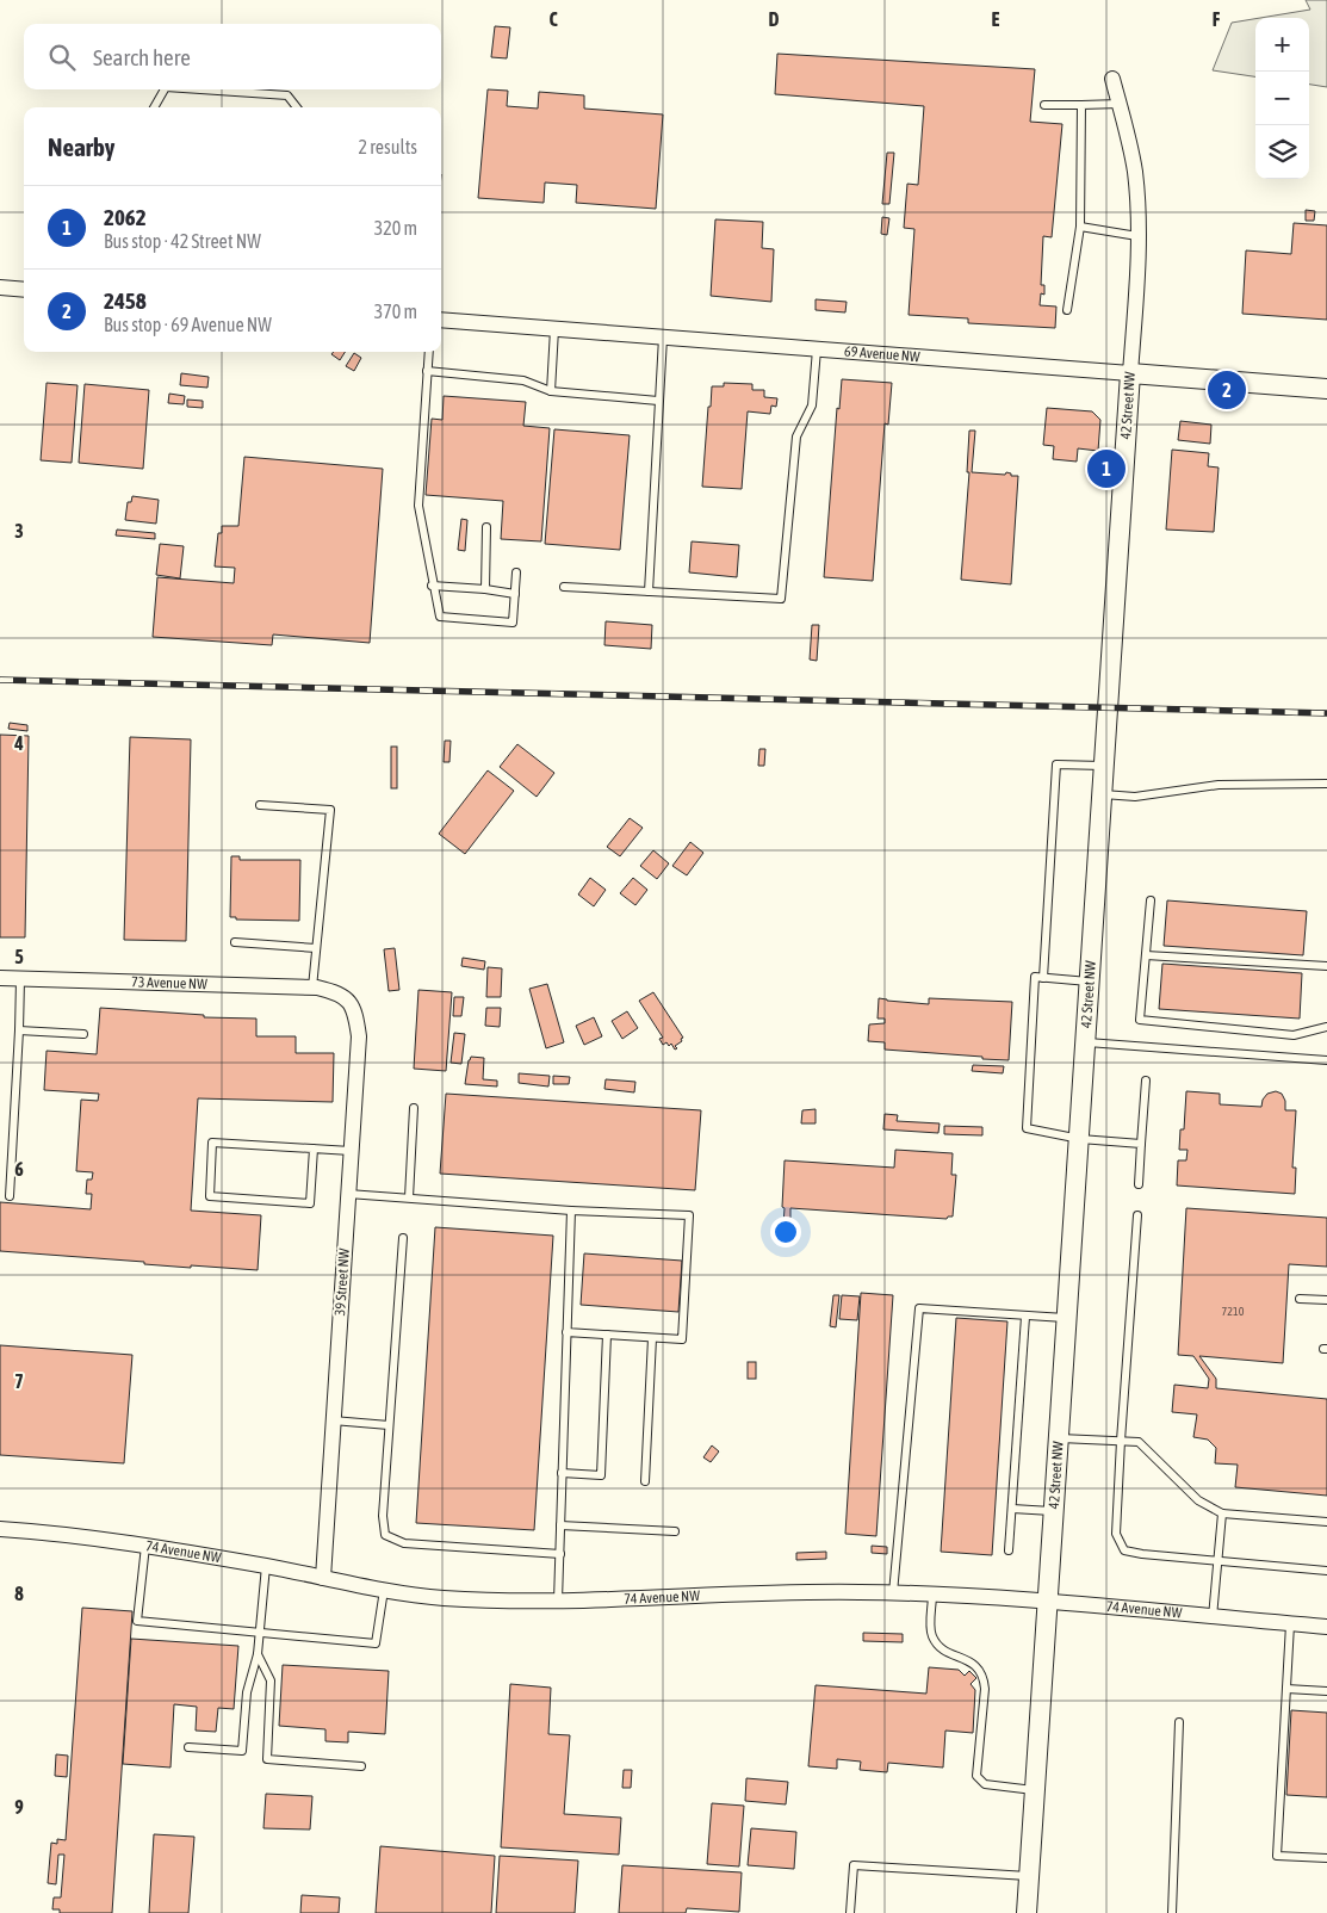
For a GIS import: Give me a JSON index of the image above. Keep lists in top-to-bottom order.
{
  "streets": {
    "street": [
      "69 Avenue NW",
      "42 Street NW",
      "73 Avenue NW",
      "39 Street NW",
      "74 Avenue NW"
    ]
  },
  "crossings": [
    ["69 Avenue NW", "42 Street NW"],
    ["42 Street NW", "74 Avenue NW"],
    ["73 Avenue NW", "39 Street NW"],
    ["39 Street NW", "74 Avenue NW"]
  ],
  "house_numbers": ["7210"],
  "page": {
    "map_buttons": ["+", "−"],
    "search": "Search here",
    "heading": ["Nearby", "2 results"],
    "list": [
      {
        "mark": "1",
        "name": "2062",
        "note": "Bus stop · 42 Street NW",
        "value": "320 m"
      },
      {
        "mark": "2",
        "name": "2458",
        "note": "Bus stop · 69 Avenue NW",
        "value": "370 m"
      }
    ],
    "pins": ["2", "1"]
  },
  "grid": {
    "columns": [
      "C",
      "D",
      "E",
      "F"
    ],
    "rows": [
      "3",
      "4",
      "5",
      "6",
      "7",
      "8",
      "9"
    ]
  }
}
